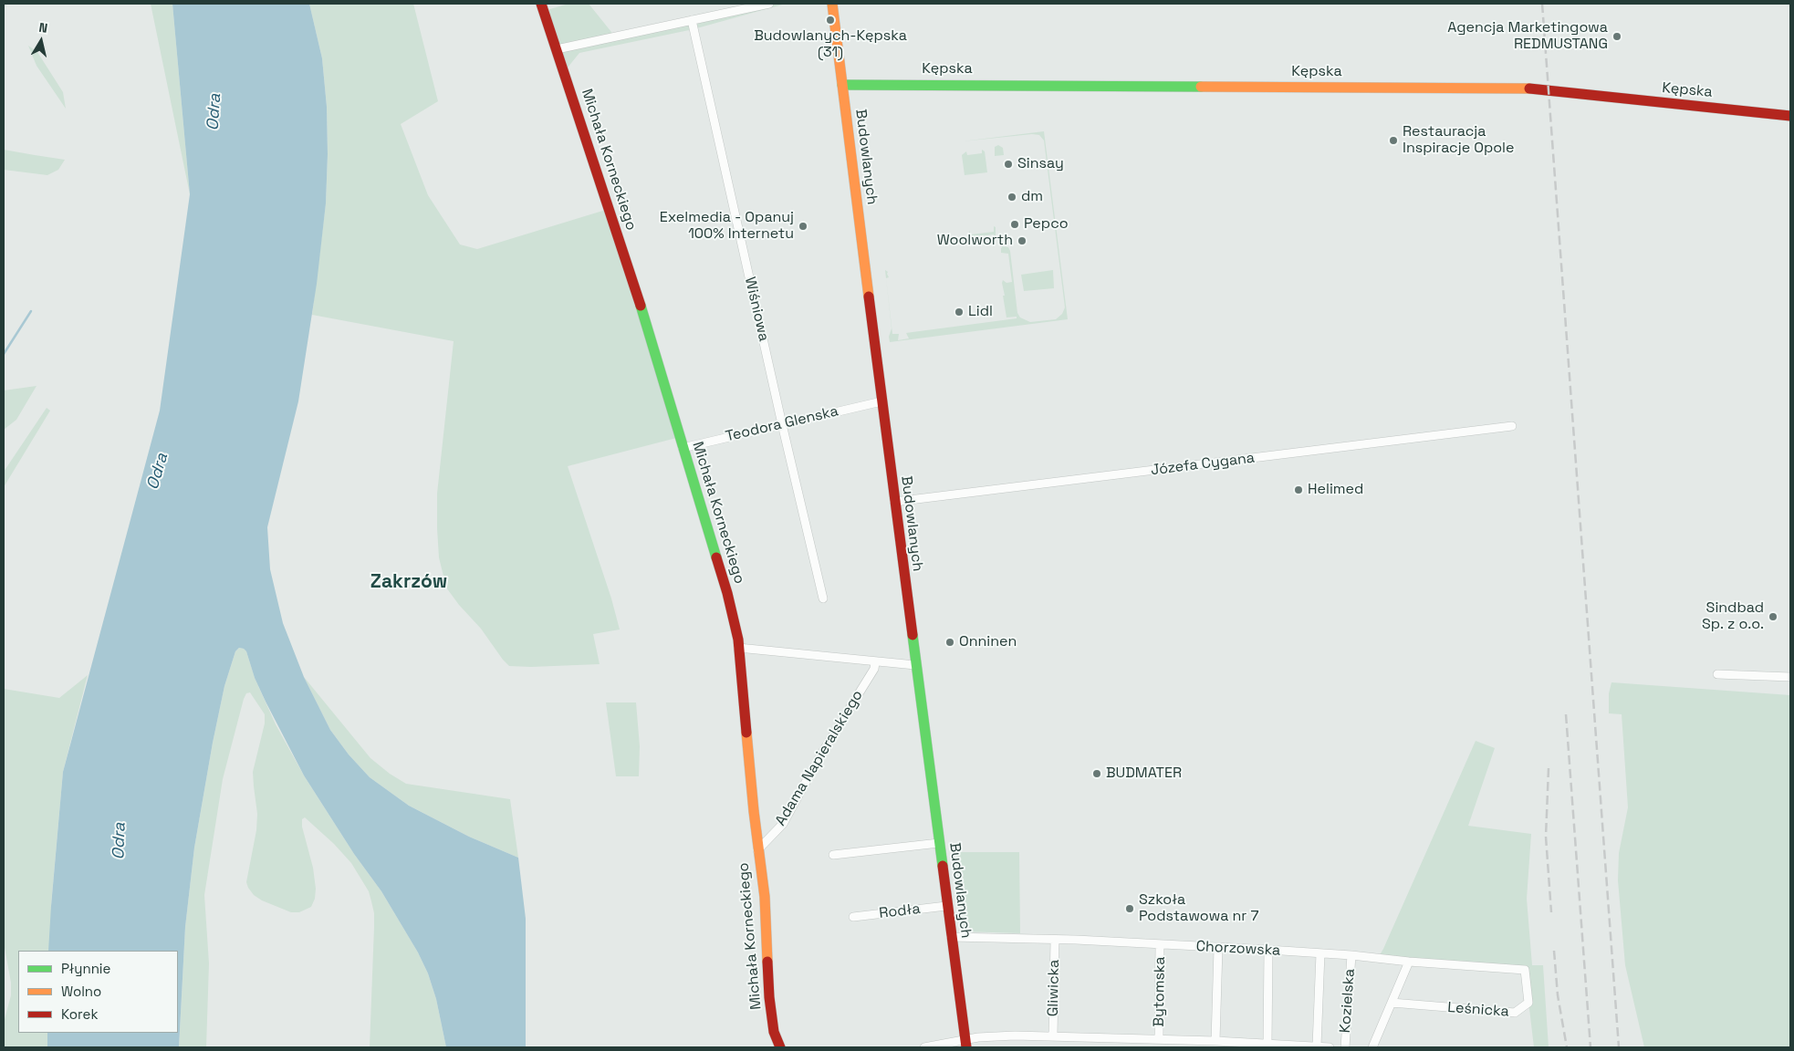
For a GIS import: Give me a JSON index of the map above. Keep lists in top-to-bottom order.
{
  "streets": {
    "street": [
      "Kępska",
      "Budowlanych",
      "Michała Korneckiego",
      "Wiśniowa",
      "Teodora Glenska",
      "Józefa Cygana",
      "Adama Napieralskiego",
      "Rodła",
      "Chorzowska",
      "Gliwicka",
      "Bytomska",
      "Kozielska",
      "Leśnicka"
    ]
  },
  "crossings": [
    ["Kępska", "Budowlanych"],
    ["Budowlanych", "Teodora Glenska"],
    ["Budowlanych", "Józefa Cygana"],
    ["Budowlanych", "Rodła"],
    ["Budowlanych", "Chorzowska"],
    ["Michała Korneckiego", "Teodora Glenska"],
    ["Michała Korneckiego", "Adama Napieralskiego"],
    ["Wiśniowa", "Teodora Glenska"],
    ["Chorzowska", "Gliwicka"],
    ["Chorzowska", "Bytomska"],
    ["Chorzowska", "Kozielska"],
    ["Chorzowska", "Leśnicka"]
  ],
  "districts": ["Zakrzów"],
  "water": ["Odra"],
  "places": [
    "Budowlanych-Kępska (31)",
    "Agencja Marketingowa REDMUSTANG",
    "Restauracja Inspiracje Opole",
    "Sinsay",
    "dm",
    "Pepco",
    "Exelmedia - Opanuj 100% Internetu",
    "Woolworth",
    "Lidl",
    "Helimed",
    "Sindbad Sp. z o.o.",
    "Onninen",
    "BUDMATER",
    "Szkoła Podstawowa nr 7"
  ],
  "legend": ["Płynnie", "Wolno", "Korek"],
  "north": "top"
}
